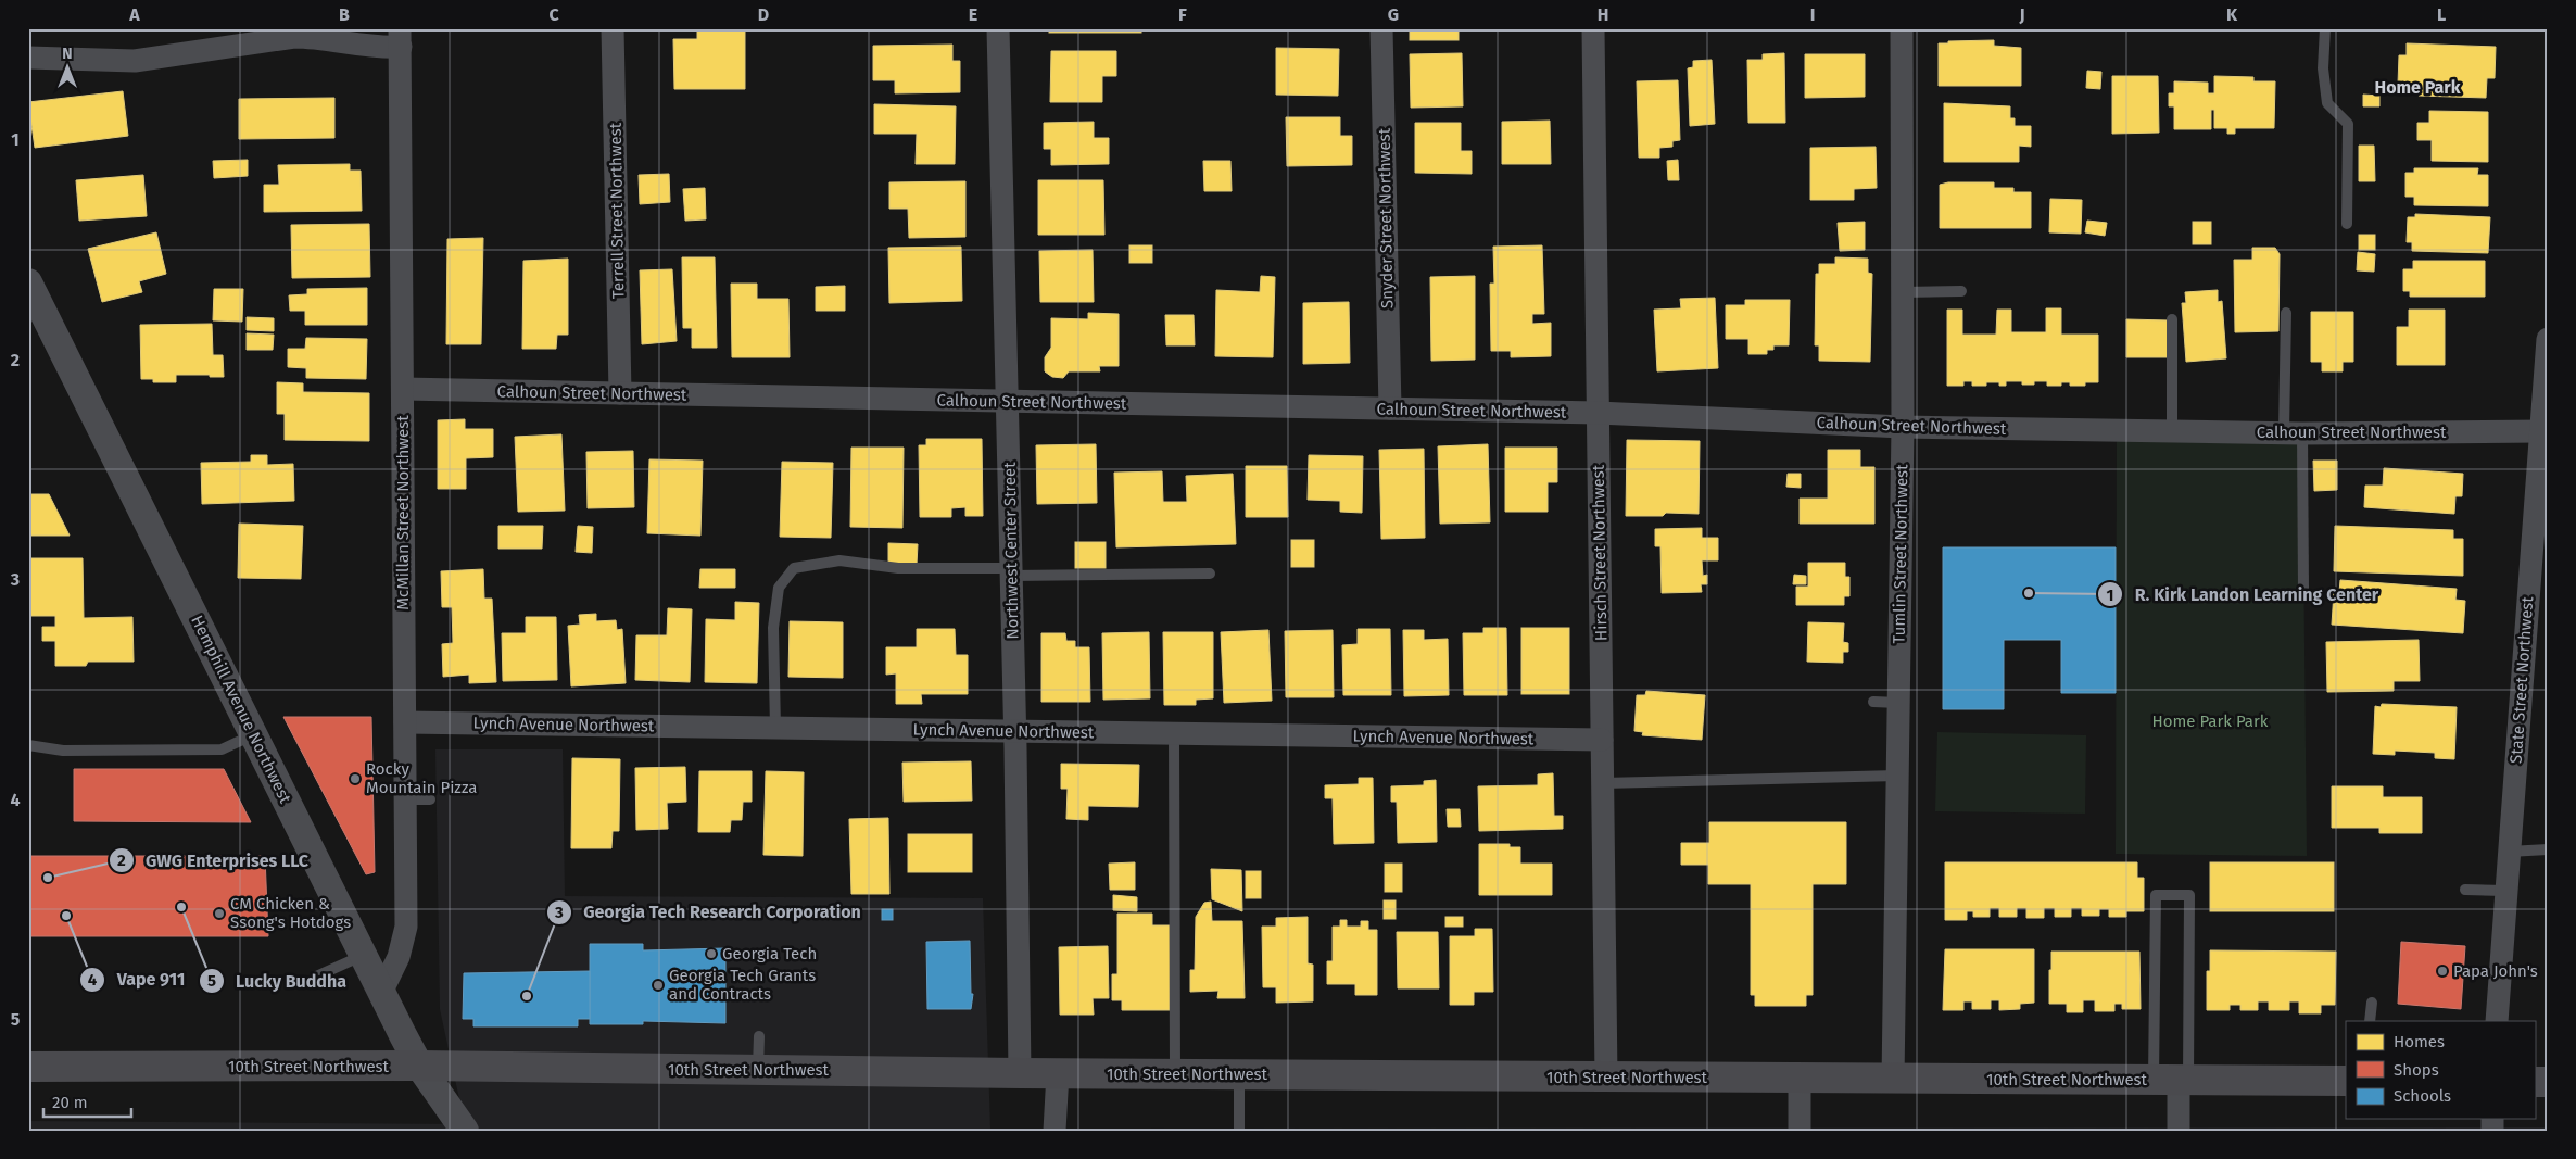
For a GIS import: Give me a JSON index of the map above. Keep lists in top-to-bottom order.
{
  "streets": {
    "main road": ["10th Street Northwest"],
    "street": [
      "Terrell Street Northwest",
      "Snyder Street Northwest",
      "Calhoun Street Northwest",
      "McMillan Street Northwest",
      "Northwest Center Street",
      "Hirsch Street Northwest",
      "Tumlin Street Northwest",
      "State Street Northwest",
      "Hemphill Avenue Northwest",
      "Lynch Avenue Northwest"
    ]
  },
  "crossings": [
    ["Terrell Street Northwest", "Calhoun Street Northwest"],
    ["Snyder Street Northwest", "Calhoun Street Northwest"],
    ["Calhoun Street Northwest", "McMillan Street Northwest"],
    ["Calhoun Street Northwest", "Northwest Center Street"],
    ["Calhoun Street Northwest", "Hirsch Street Northwest"],
    ["Calhoun Street Northwest", "Tumlin Street Northwest"],
    ["Calhoun Street Northwest", "State Street Northwest"],
    ["McMillan Street Northwest", "Hemphill Avenue Northwest"],
    ["McMillan Street Northwest", "Lynch Avenue Northwest"],
    ["Northwest Center Street", "Lynch Avenue Northwest"],
    ["Northwest Center Street", "10th Street Northwest"],
    ["Hirsch Street Northwest", "Lynch Avenue Northwest"],
    ["Hirsch Street Northwest", "10th Street Northwest"],
    ["Tumlin Street Northwest", "10th Street Northwest"],
    ["Hemphill Avenue Northwest", "10th Street Northwest"]
  ],
  "districts": ["Home Park"],
  "parks": ["Home Park Park"],
  "places": [
    "R. Kirk Landon Learning Center",
    "Rocky Mountain Pizza",
    "GWG Enterprises LLC",
    "Lucky Buddha",
    "CM Chicken & Ssong's Hotdogs",
    "Vape 911",
    "Georgia Tech",
    "Papa John's",
    "Georgia Tech Grants and Contracts",
    "Georgia Tech Research Corporation"
  ],
  "legend": ["Homes", "Shops", "Schools"],
  "scale_bar": "20 m",
  "north": "top",
  "grid": {
    "columns": [
      "A",
      "B",
      "C",
      "D",
      "E",
      "F",
      "G",
      "H",
      "I",
      "J",
      "K",
      "L"
    ],
    "rows": [
      "1",
      "2",
      "3",
      "4",
      "5"
    ]
  }
}
